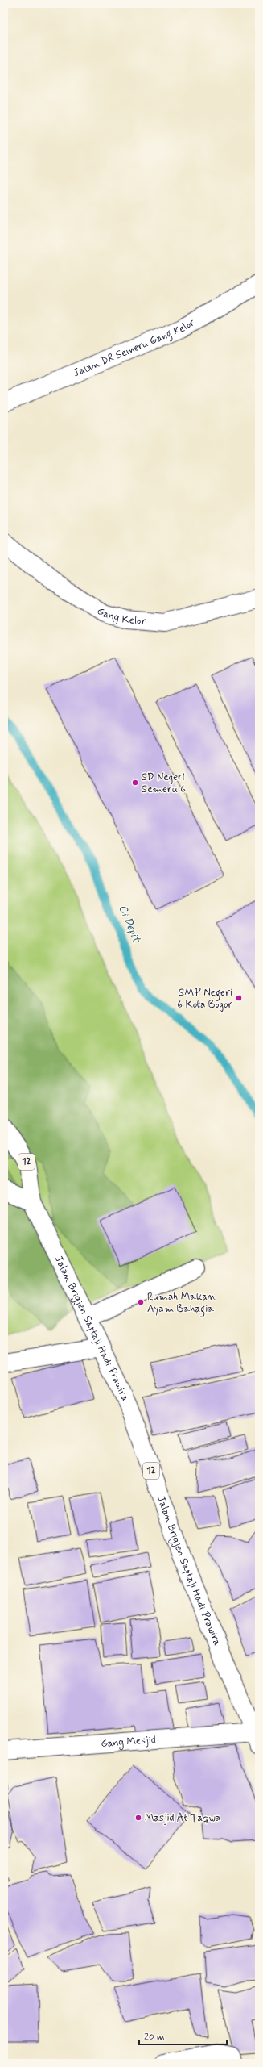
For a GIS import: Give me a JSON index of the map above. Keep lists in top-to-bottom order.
{
  "streets": {
    "street": [
      "Jalan DR Semeru Gang Kelor",
      "Gang Kelor",
      "12",
      "Jalan Brigjen Saptaji Hadi Prawira",
      "Gang Mesjid"
    ]
  },
  "crossings": [
    ["12", "Jalan Brigjen Saptaji Hadi Prawira"],
    ["Jalan Brigjen Saptaji Hadi Prawira", "Gang Mesjid"]
  ],
  "water": ["Ci Depit"],
  "places": [
    "SD Negeri Semeru 6",
    "SMP Negeri 6 Kota Bogor",
    "Rumah Makan Ayam Bahagia",
    "Masjid At Taqwa"
  ],
  "scale_bar": "20 m"
}
